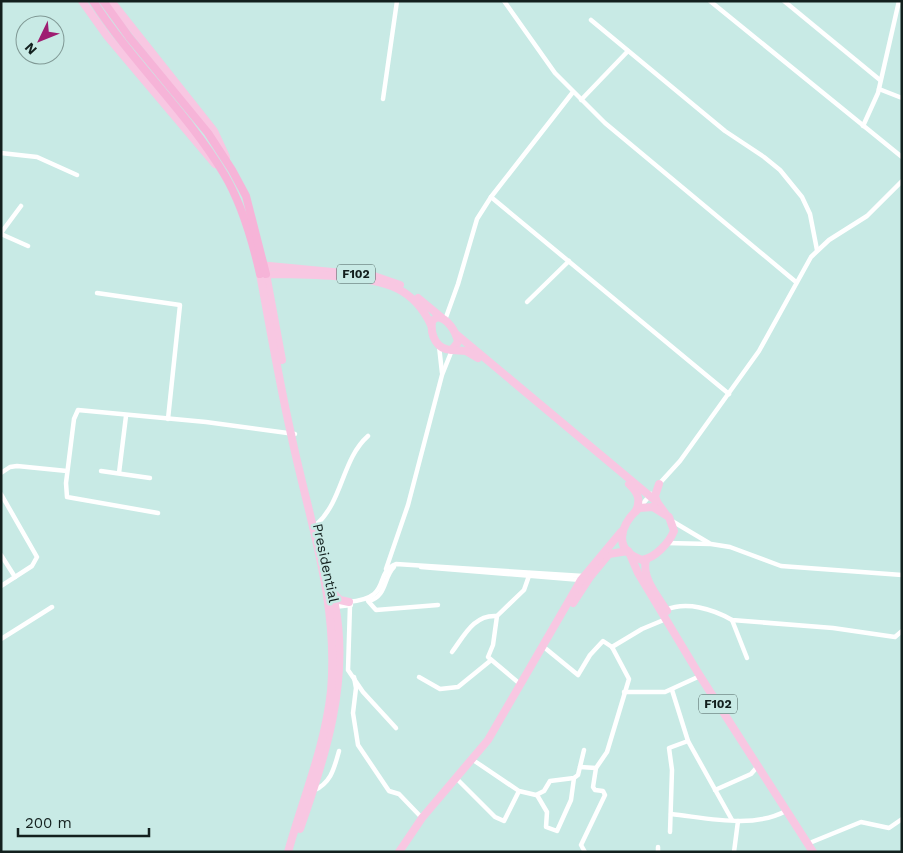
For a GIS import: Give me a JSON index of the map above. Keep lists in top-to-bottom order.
{
  "streets": {
    "main road": ["F102", "Presidential"]
  },
  "scale_bar": "200 m",
  "north": "bottom left"
}
